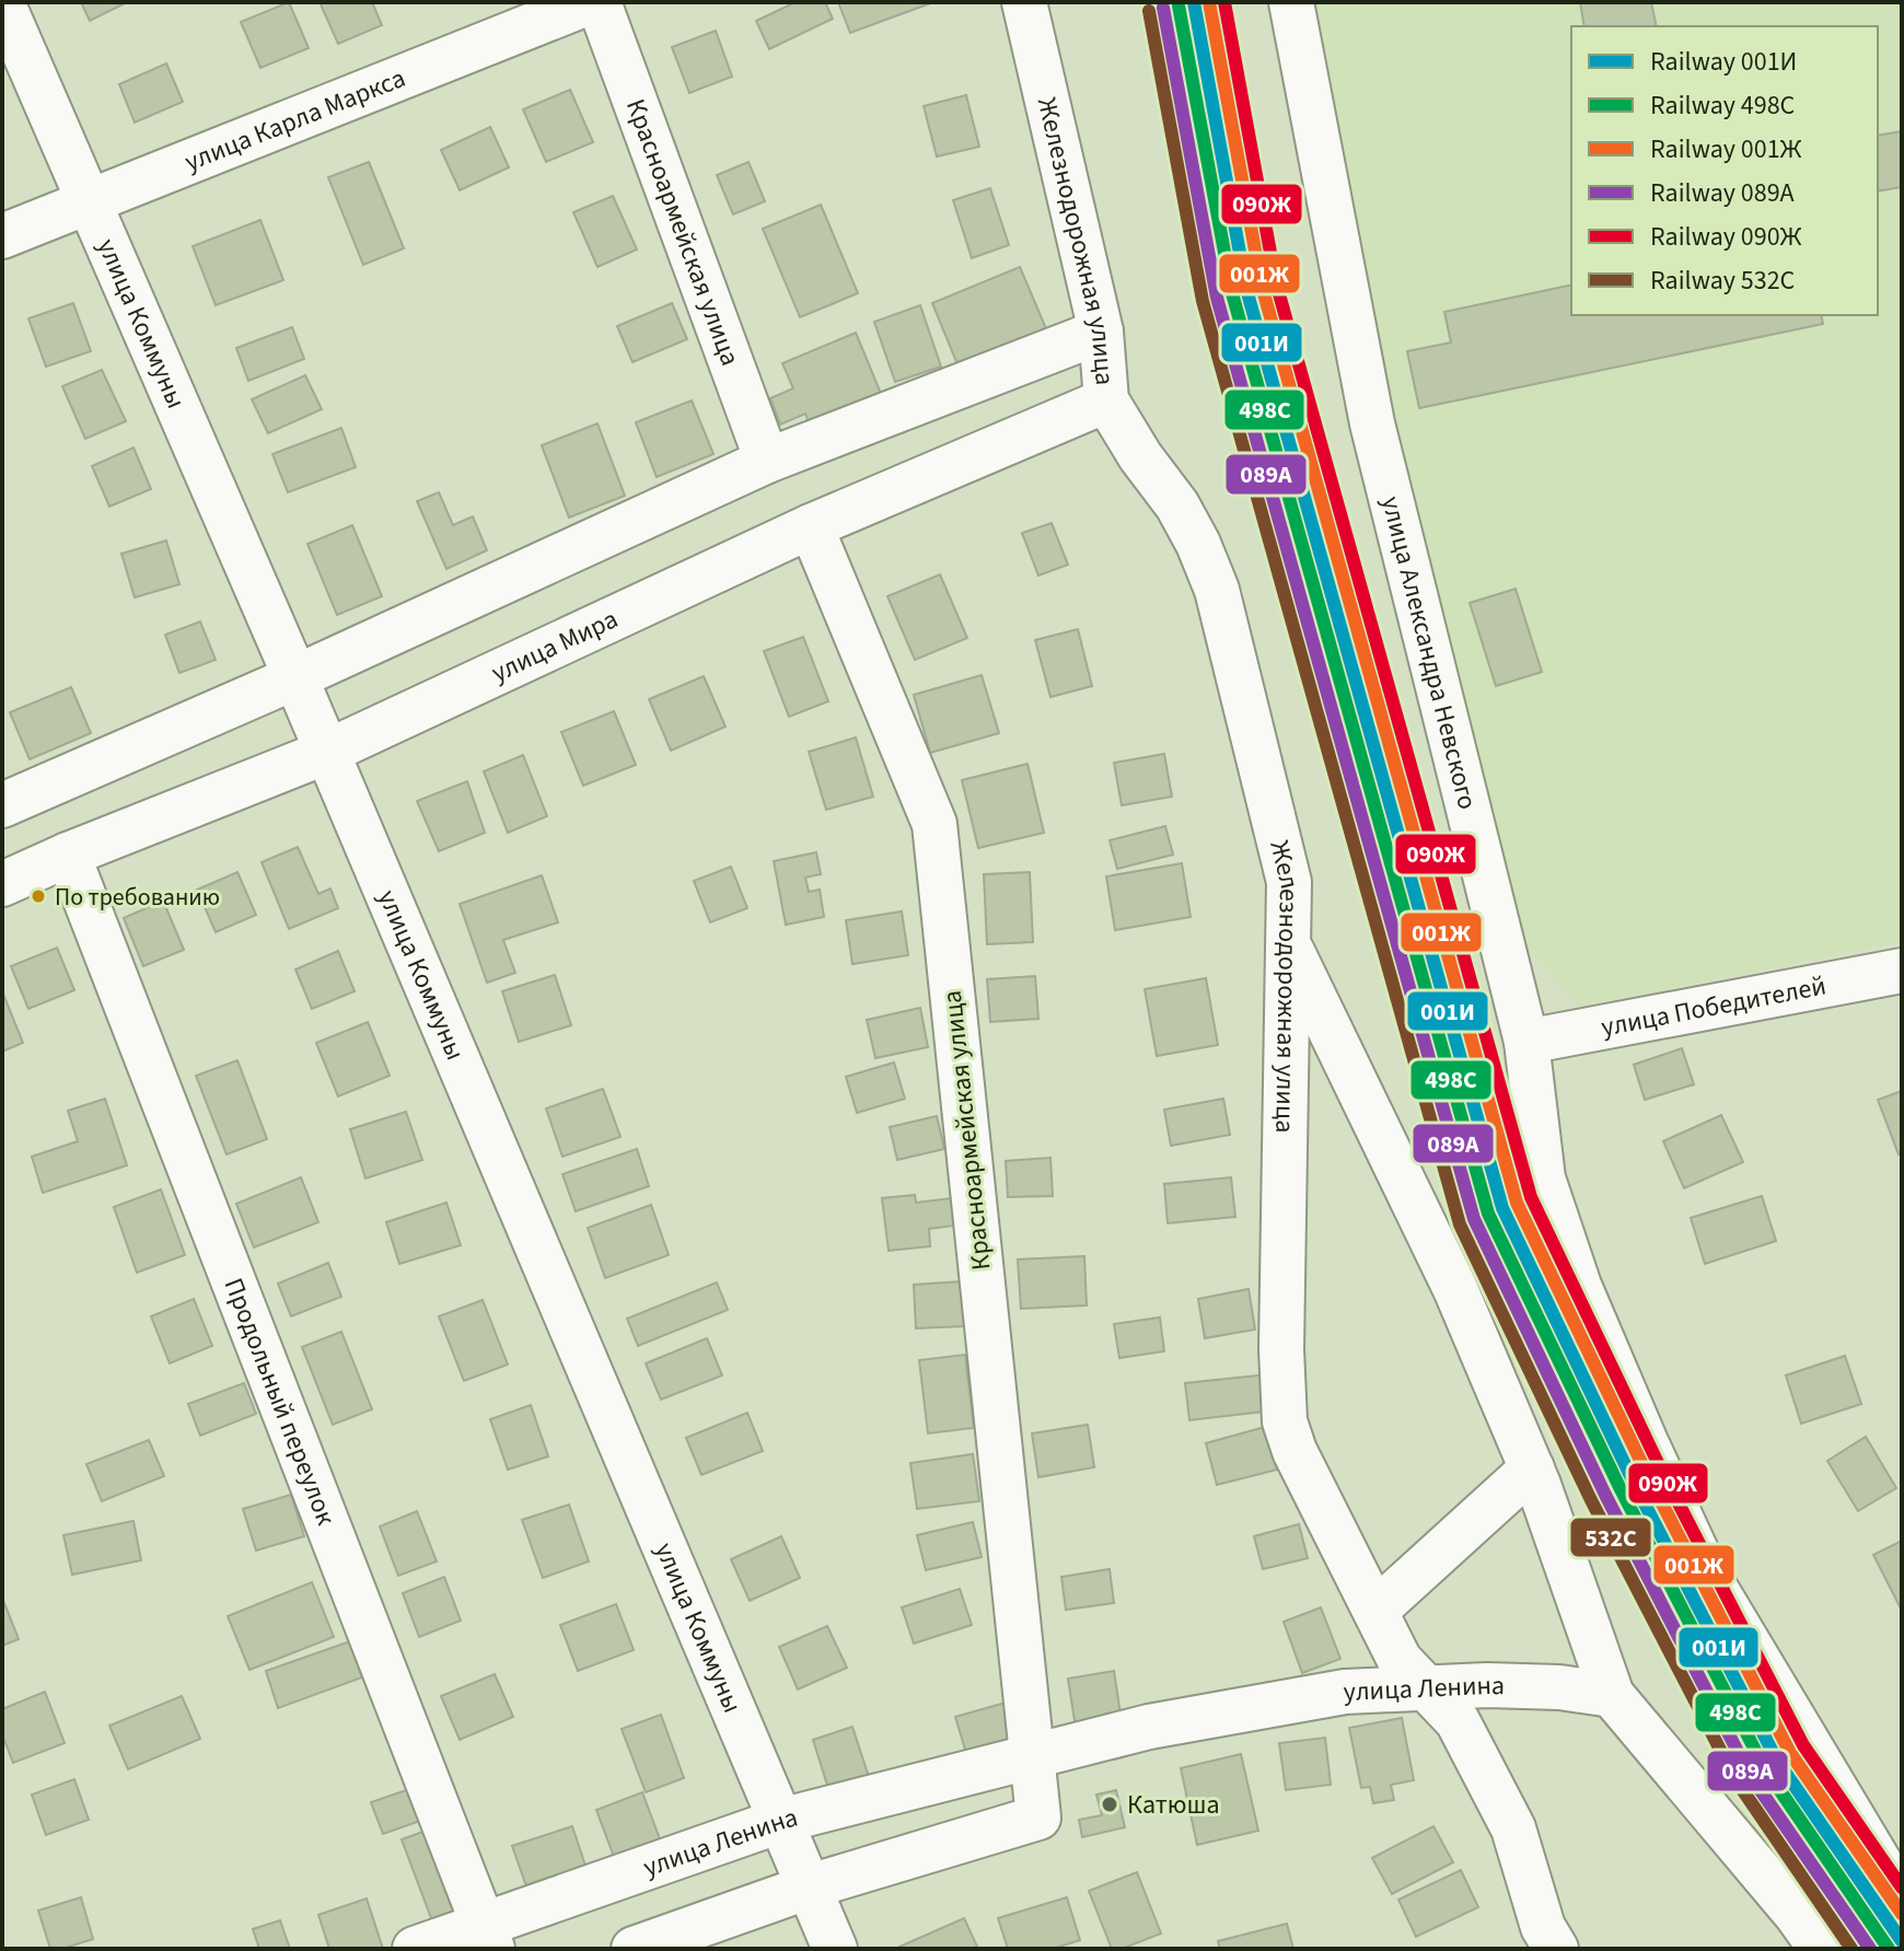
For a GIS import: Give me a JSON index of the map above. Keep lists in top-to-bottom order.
{
  "streets": {
    "street": [
      "улица Карла Маркса",
      "Красноармейская улица",
      "Железнодорожная улица",
      "улица Коммуны",
      "улица Мира",
      "улица Александра Невского",
      "улица Победителей",
      "Продольный переулок",
      "улица Ленина"
    ]
  },
  "crossings": [
    ["улица Карла Маркса", "улица Коммуны"],
    ["Красноармейская улица", "улица Мира"],
    ["Красноармейская улица", "улица Ленина"],
    ["Железнодорожная улица", "улица Мира"],
    ["Железнодорожная улица", "улица Ленина"],
    ["улица Коммуны", "улица Мира"],
    ["улица Коммуны", "улица Ленина"],
    ["улица Мира", "Продольный переулок"],
    ["улица Александра Невского", "улица Победителей"],
    ["Продольный переулок", "улица Ленина"]
  ],
  "places": ["По требованию", "Катюша"],
  "lines": [
    "rail line 001И",
    "rail line 001Ж",
    "rail line 090Ж",
    "rail line 498С",
    "rail line 089А",
    "rail line 532С"
  ],
  "legend": [
    "Railway 001И",
    "Railway 498С",
    "Railway 001Ж",
    "Railway 089А",
    "Railway 090Ж",
    "Railway 532С"
  ]
}
